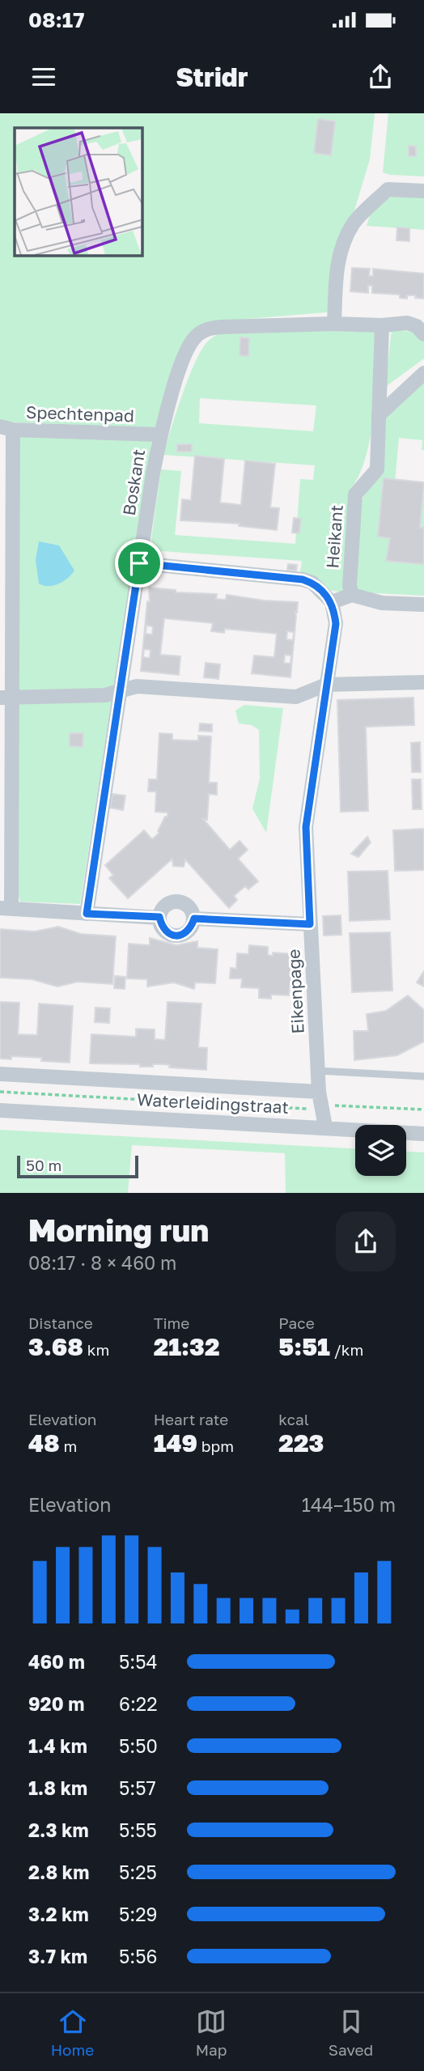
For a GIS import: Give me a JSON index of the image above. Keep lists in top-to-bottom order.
{
  "streets": {
    "street": [
      "Spechtenpad",
      "Boskant",
      "Heikant",
      "Eikenpage",
      "Waterleidingstraat"
    ]
  },
  "crossings": [
    ["Spechtenpad", "Boskant"],
    ["Eikenpage", "Waterleidingstraat"]
  ],
  "scale_bar": "50 m",
  "page": {
    "status": "08:17",
    "header": "Stridr",
    "scale": "50 m",
    "heading": ["Morning run", "08:17 · 8 × 460 m"],
    "stats": [
      ["Distance", "3.68 km"],
      ["Time", "21:32"],
      ["Pace", "5:51 /km"],
      ["Elevation", "48 m"],
      ["Heart rate", "149 bpm"],
      ["kcal", "223"]
    ],
    "chart": ["Elevation", "144–150 m"],
    "list": [
      {
        "name": "460 m",
        "note": "5:54"
      },
      {
        "name": "920 m",
        "note": "6:22"
      },
      {
        "name": "1.4 km",
        "note": "5:50"
      },
      {
        "name": "1.8 km",
        "note": "5:57"
      },
      {
        "name": "2.3 km",
        "note": "5:55"
      },
      {
        "name": "2.8 km",
        "note": "5:25"
      },
      {
        "name": "3.2 km",
        "note": "5:29"
      },
      {
        "name": "3.7 km",
        "note": "5:56"
      }
    ],
    "tabs": ["Home", "Map", "Saved"]
  }
}
